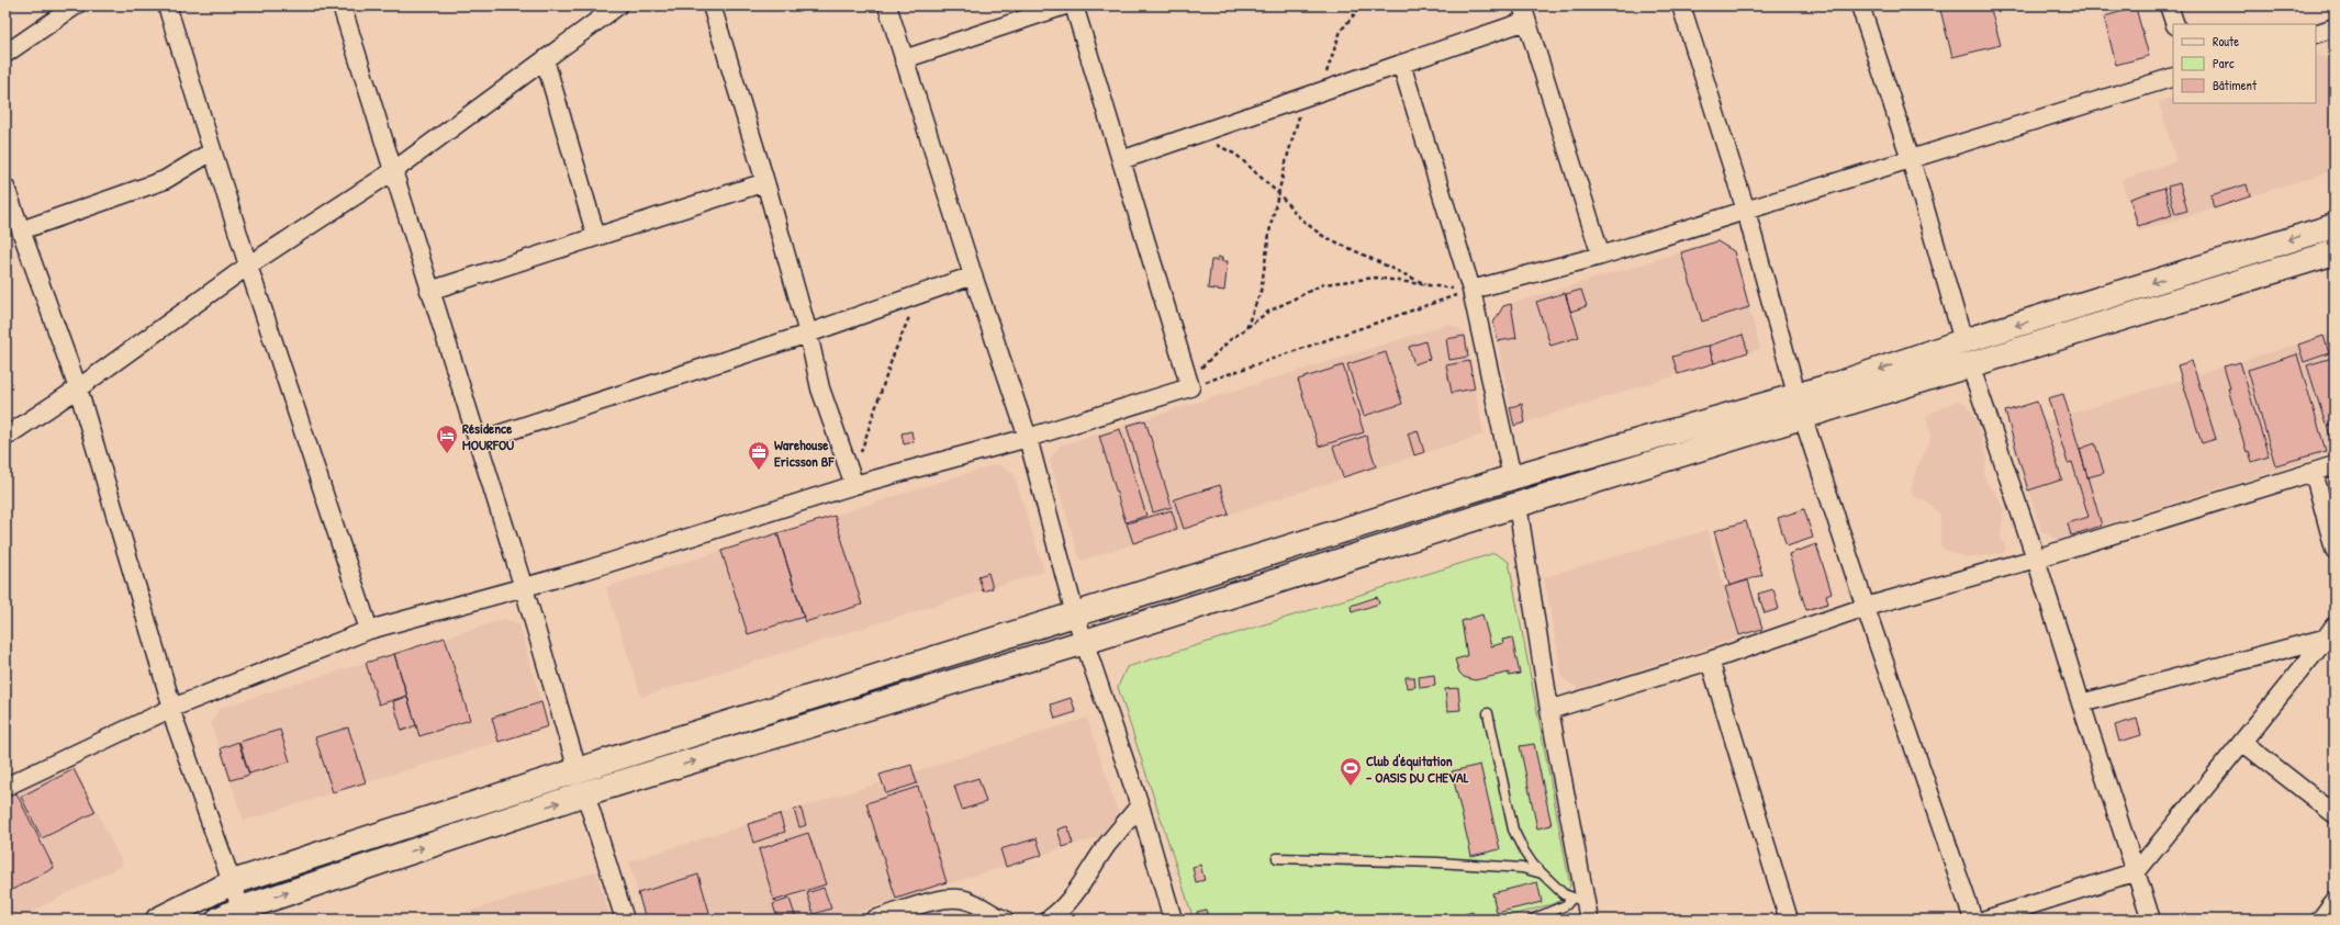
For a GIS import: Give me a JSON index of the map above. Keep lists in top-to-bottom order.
{
  "places": {
    "hotel": ["Résidence MOURFOU"],
    "office": ["Warehouse Ericsson BF"],
    "sports": ["Club d'équitation - OASIS DU CHEVAL"]
  },
  "legend": ["Route", "Parc", "Bâtiment"]
}
